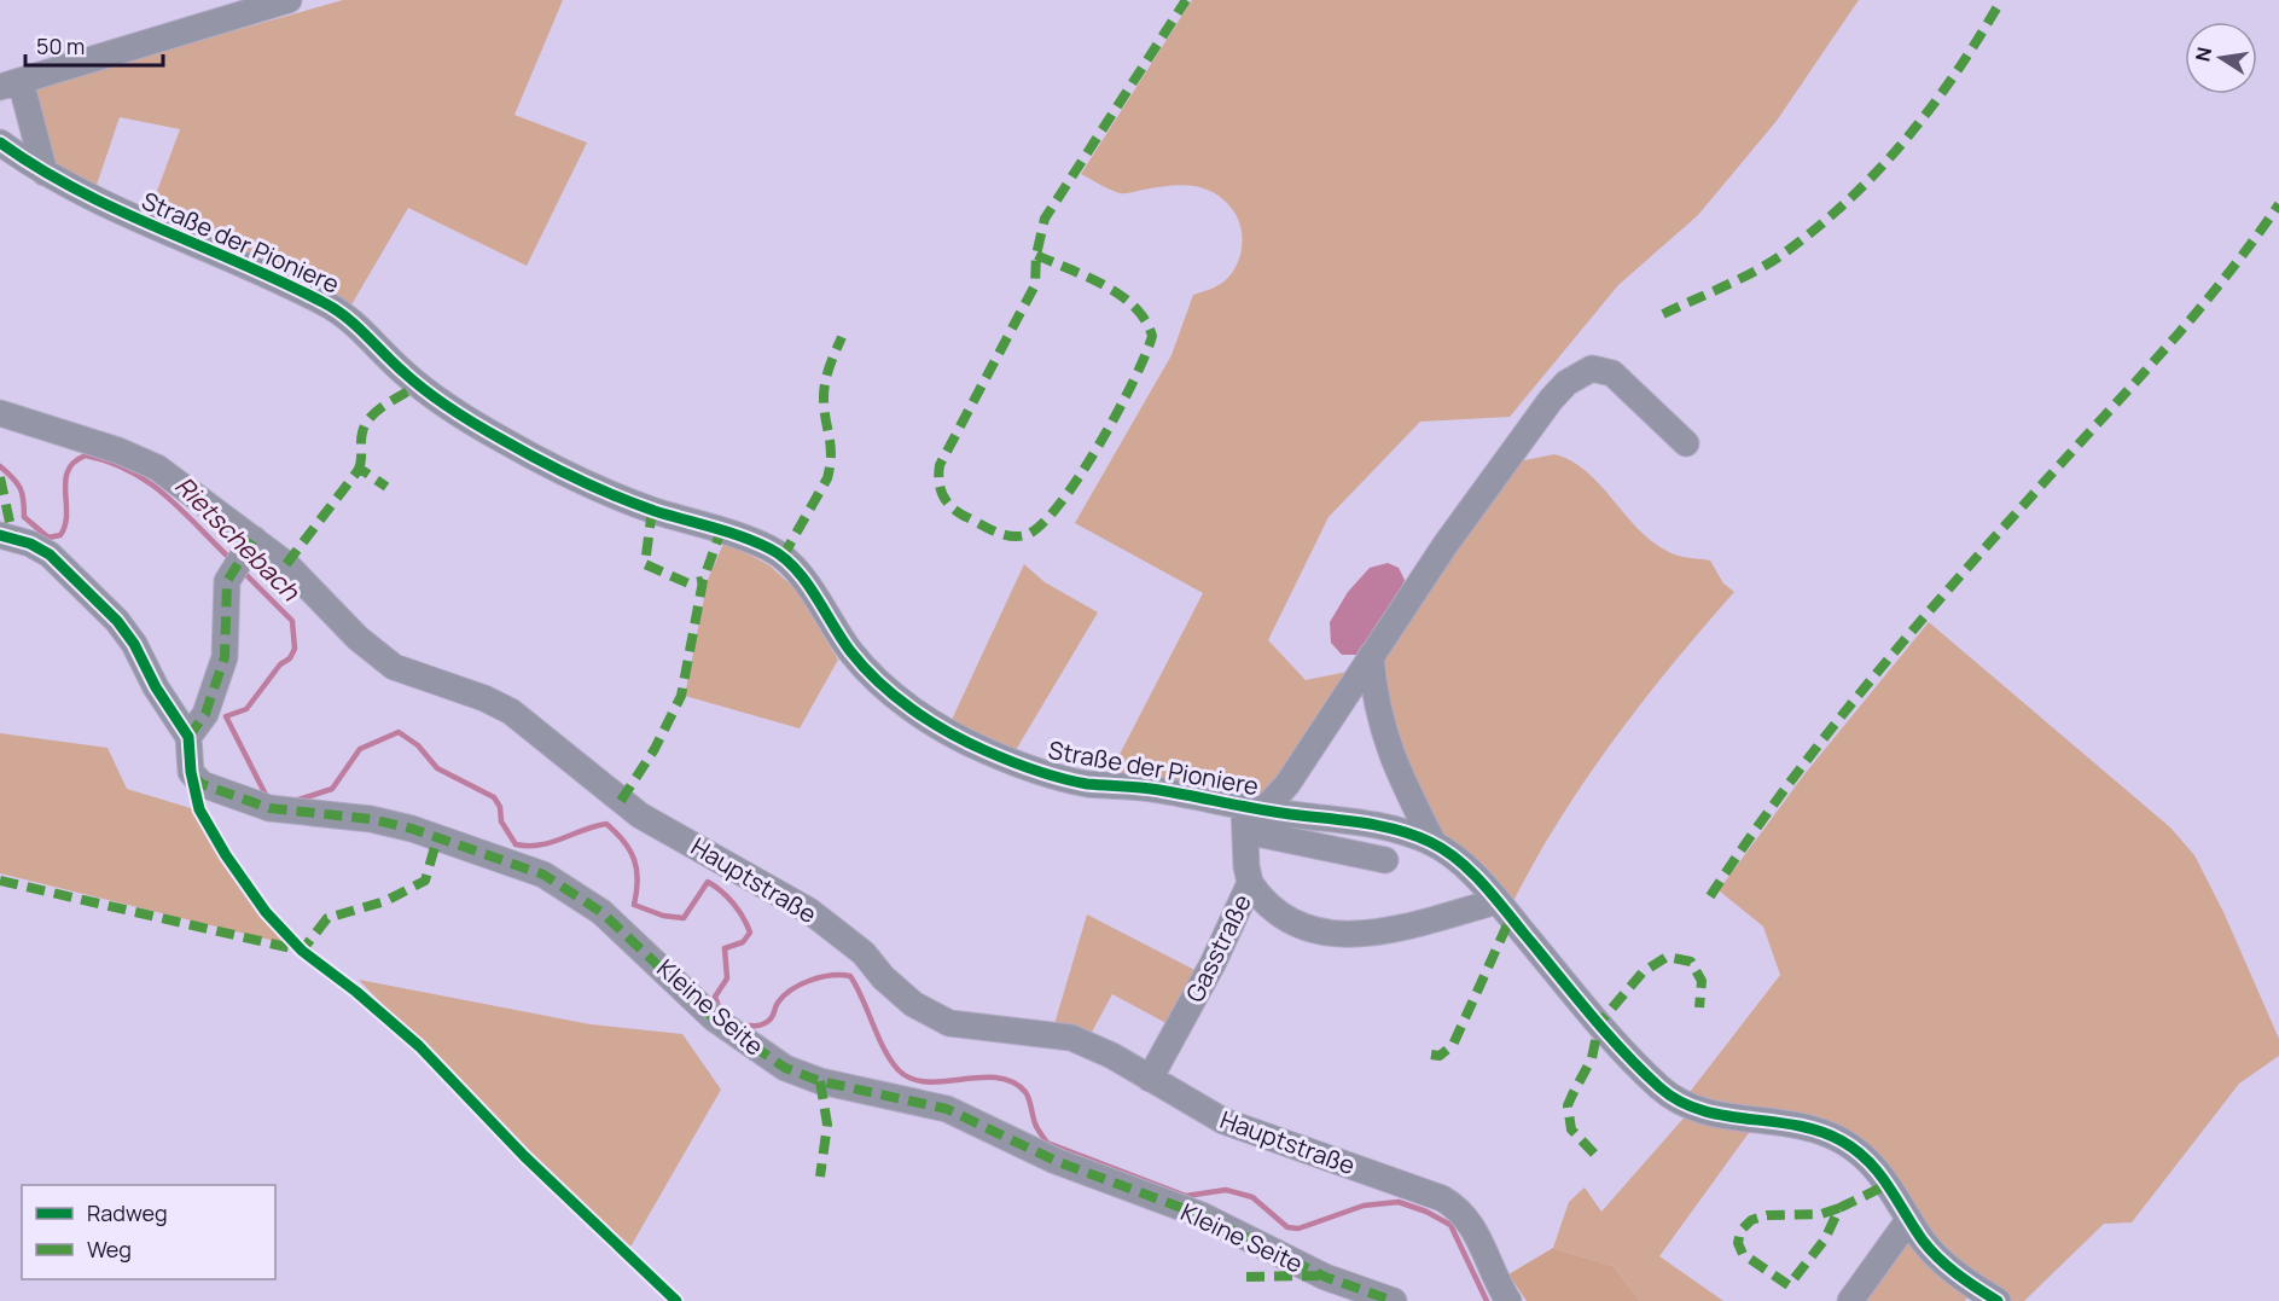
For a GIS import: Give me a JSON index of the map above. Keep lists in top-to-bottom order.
{
  "streets": {
    "street": [
      "Straße der Pioniere",
      "Hauptstraße",
      "Gasstraße",
      "Kleine Seite"
    ]
  },
  "crossings": [
    ["Straße der Pioniere", "Gasstraße"],
    ["Hauptstraße", "Gasstraße"]
  ],
  "water": ["Rietschebach"],
  "legend": ["Radweg", "Weg"],
  "scale_bar": "50 m",
  "north": "left"
}
